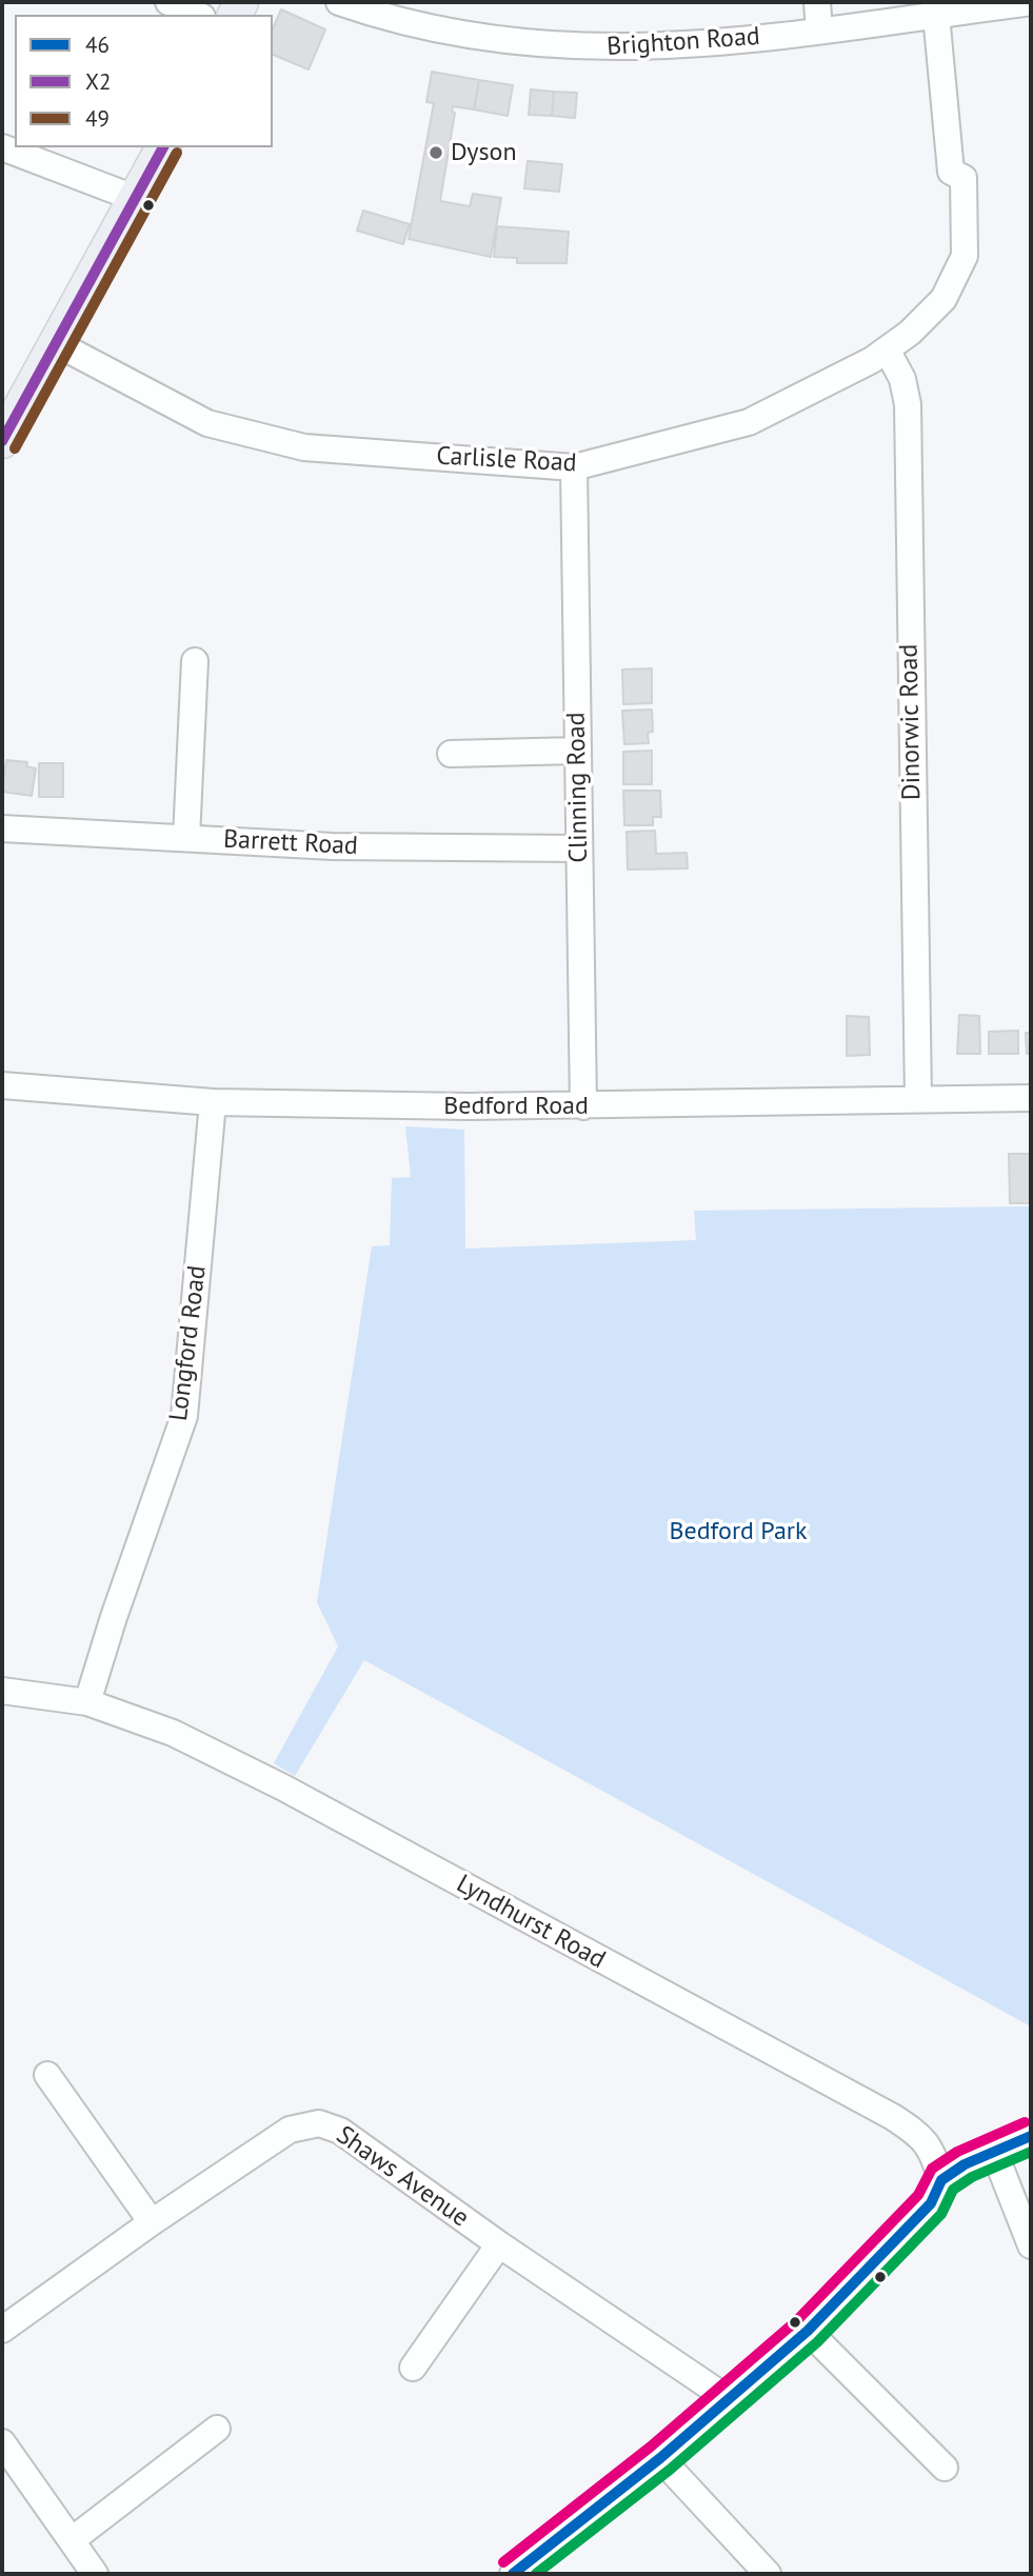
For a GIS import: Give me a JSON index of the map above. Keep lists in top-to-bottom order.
{
  "streets": {
    "street": [
      "Brighton Road",
      "Carlisle Road",
      "Dinorwic Road",
      "Clinning Road",
      "Barrett Road",
      "Bedford Road",
      "Longford Road",
      "Lyndhurst Road",
      "Shaws Avenue"
    ]
  },
  "crossings": [
    ["Brighton Road", "Carlisle Road"],
    ["Carlisle Road", "Dinorwic Road"],
    ["Carlisle Road", "Clinning Road"],
    ["Dinorwic Road", "Bedford Road"],
    ["Clinning Road", "Barrett Road"],
    ["Clinning Road", "Bedford Road"],
    ["Bedford Road", "Longford Road"],
    ["Longford Road", "Lyndhurst Road"]
  ],
  "parks": ["Bedford Park"],
  "places": ["Dyson"],
  "lines": ["transit line X2", "transit line 49", "transit line 46"],
  "legend": ["46", "X2", "49"]
}
